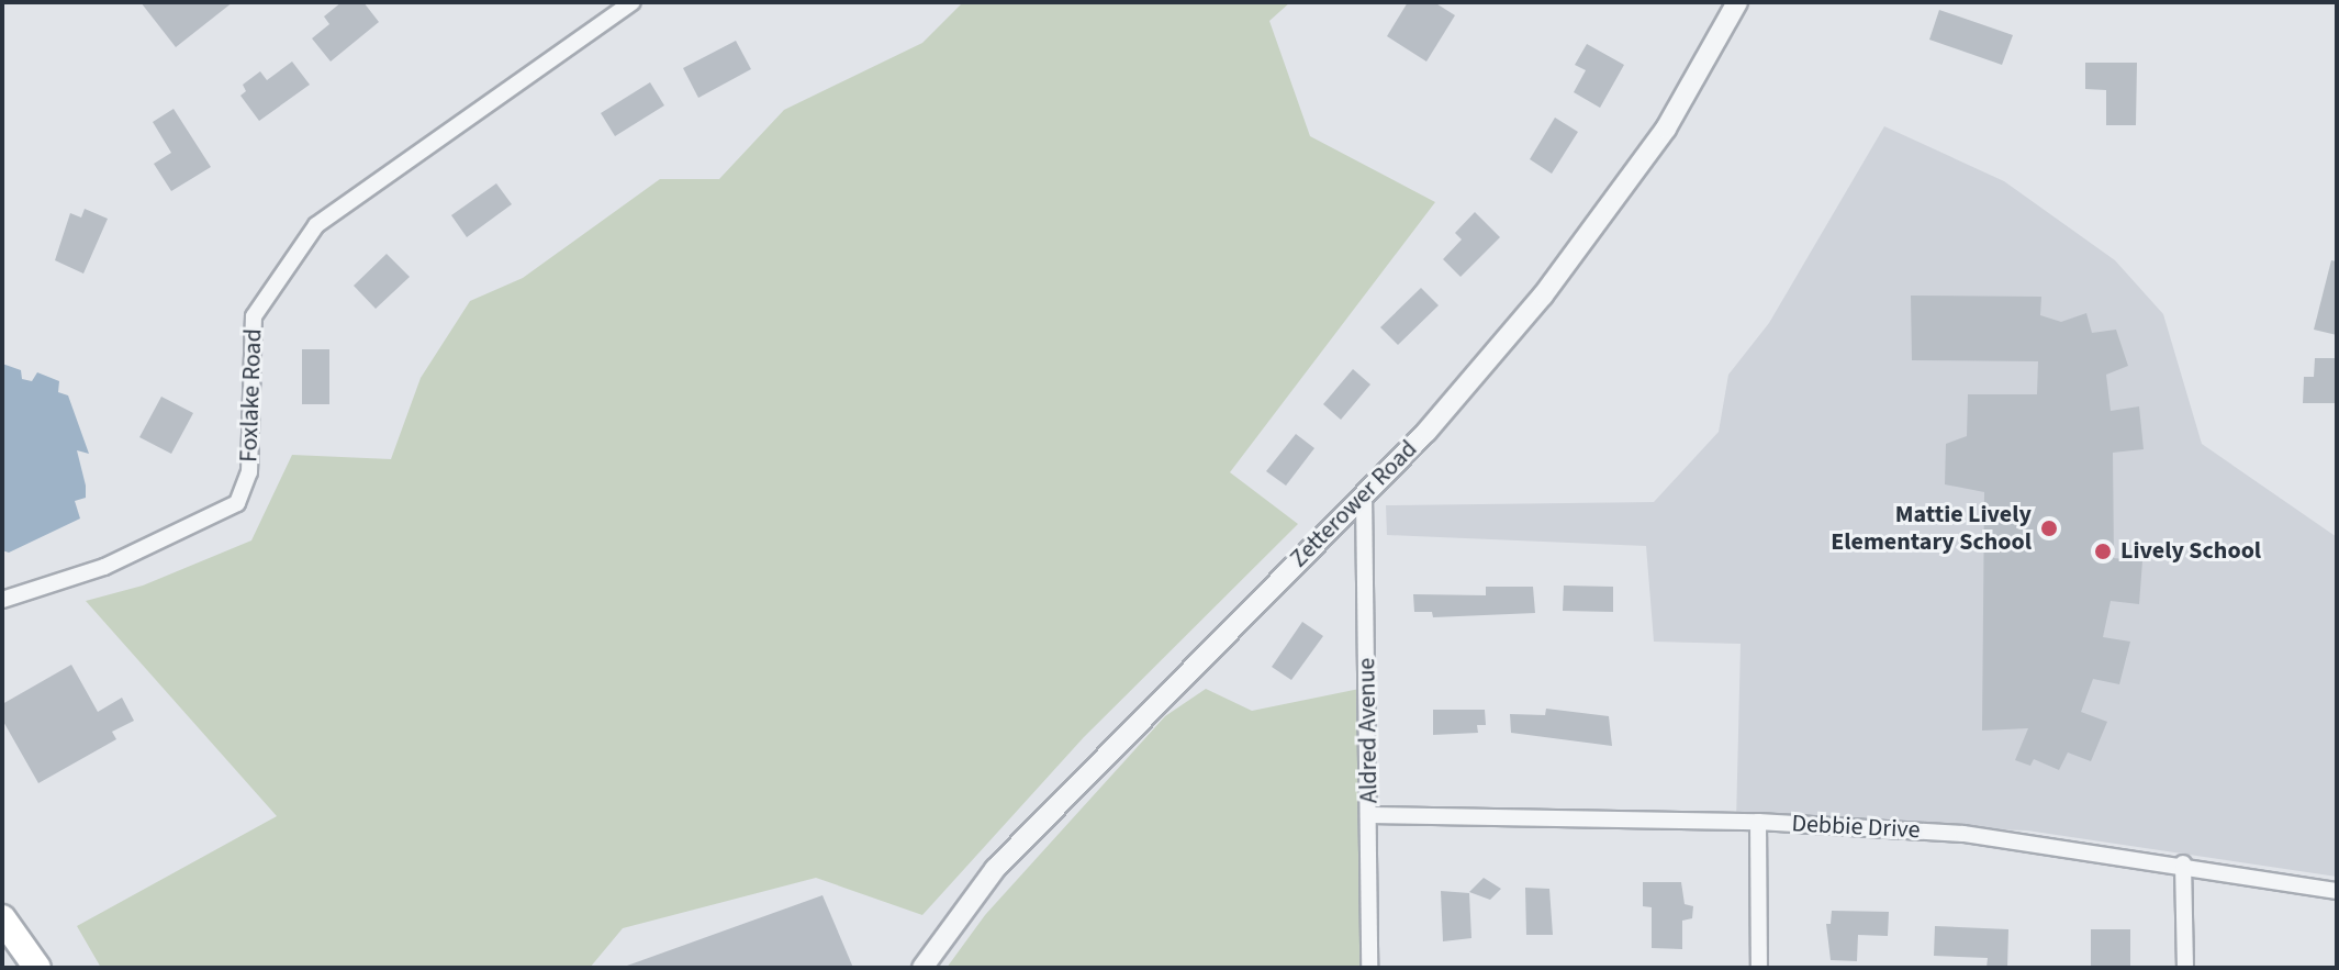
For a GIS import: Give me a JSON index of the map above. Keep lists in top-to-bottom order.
{
  "streets": {
    "street": [
      "Foxlake Road",
      "Zetterower Road",
      "Aldred Avenue",
      "Debbie Drive"
    ]
  },
  "crossings": [
    ["Zetterower Road", "Aldred Avenue"],
    ["Aldred Avenue", "Debbie Drive"]
  ],
  "places": ["Mattie Lively Elementary School", "Lively School"]
}
